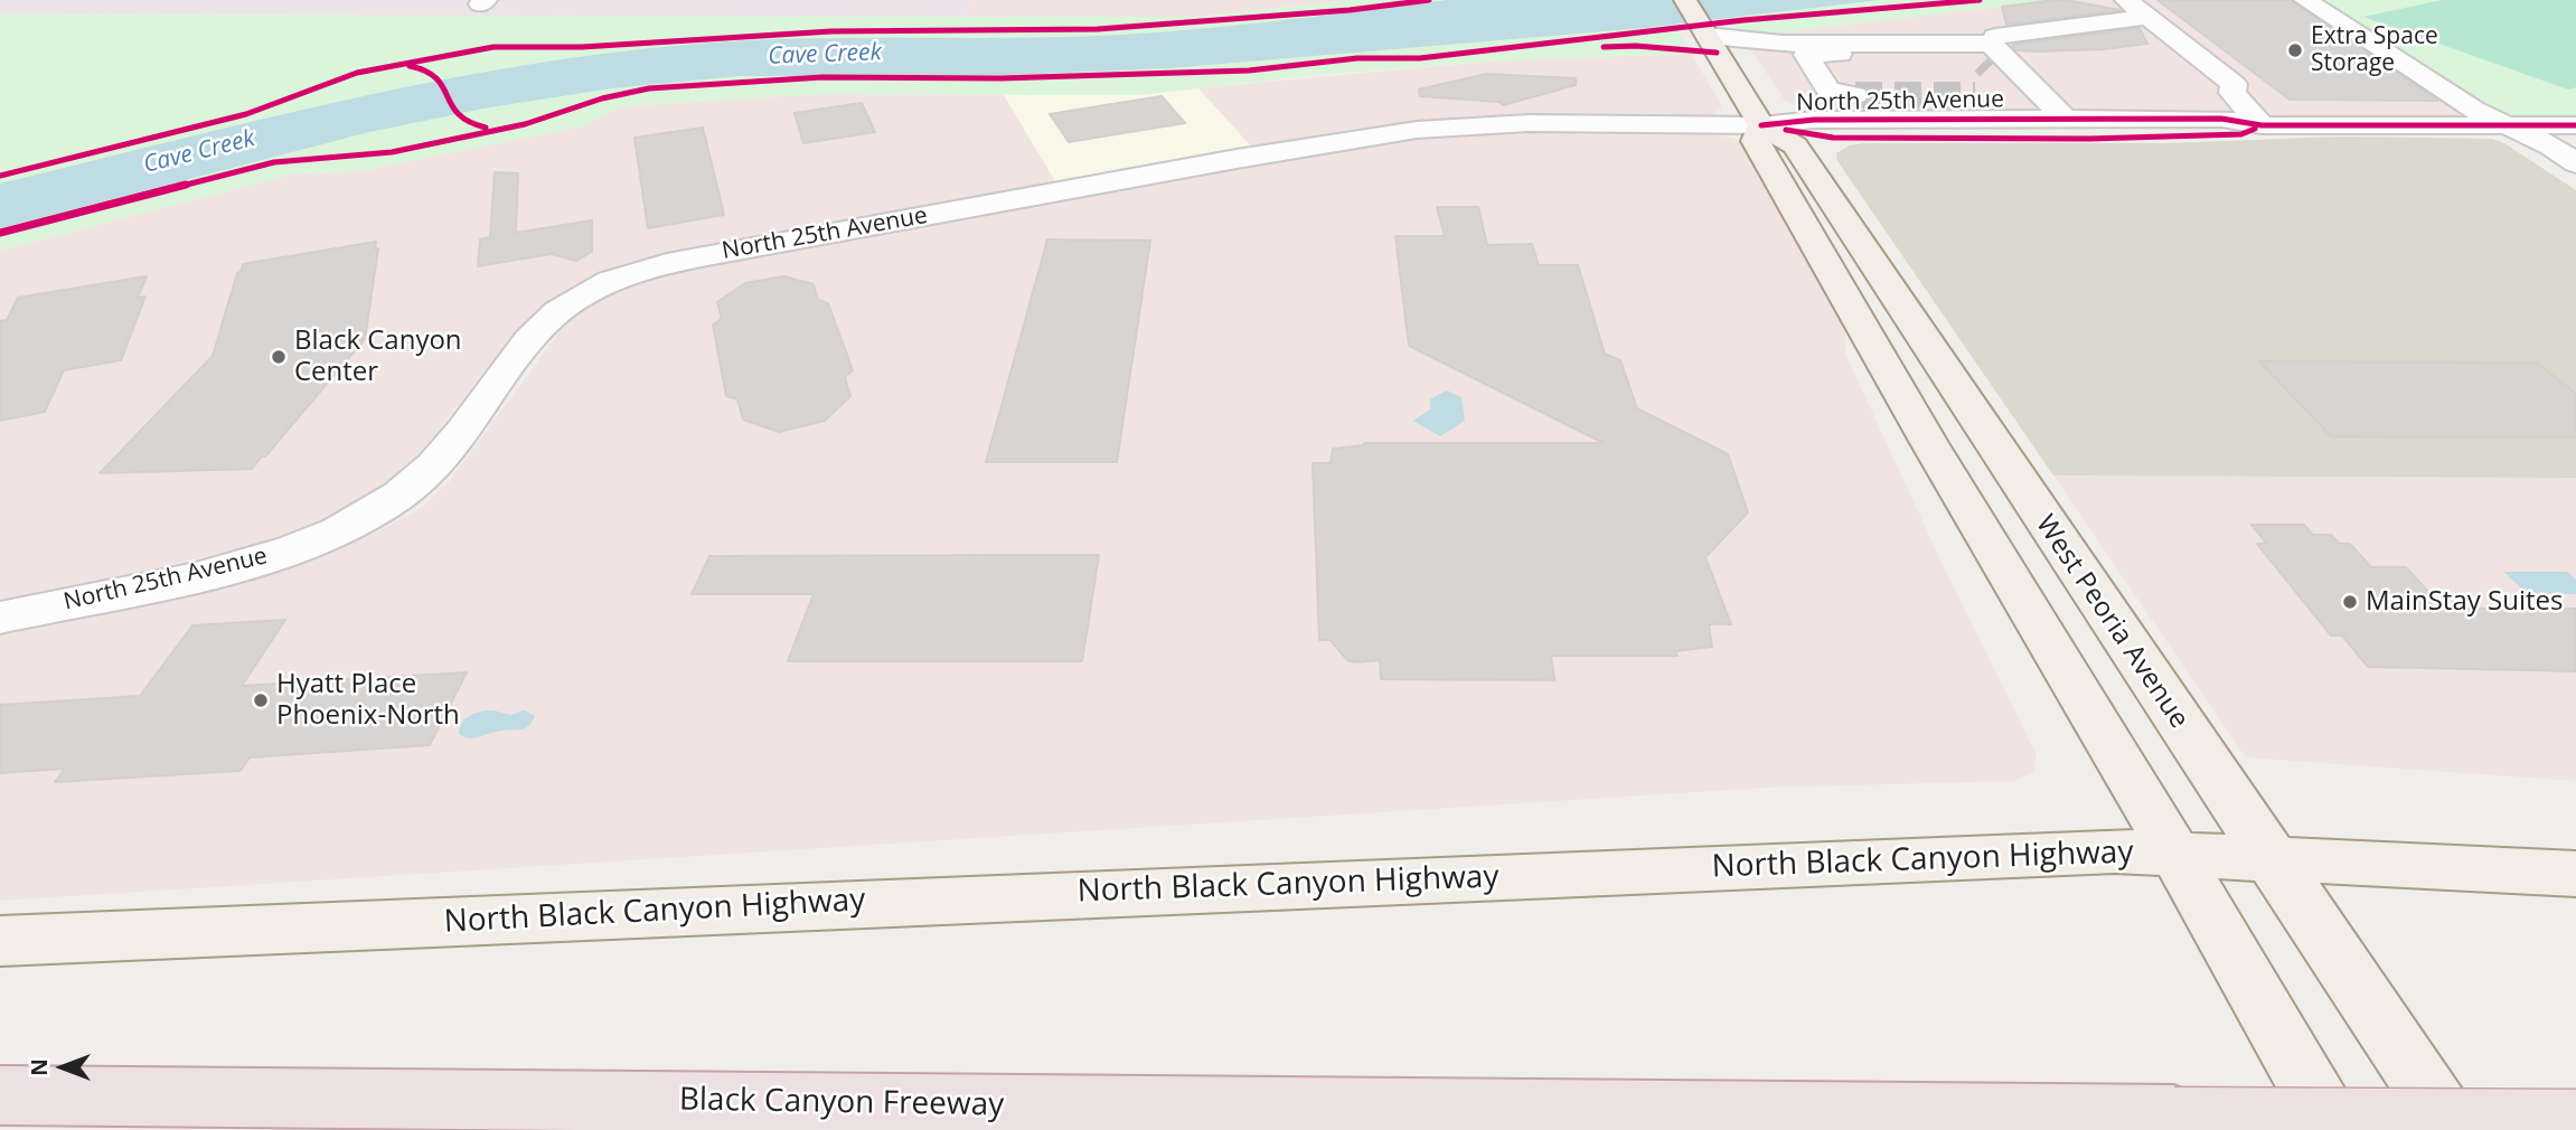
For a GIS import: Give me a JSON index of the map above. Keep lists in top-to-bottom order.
{
  "streets": {
    "highway": ["Black Canyon Freeway"],
    "main road": ["West Peoria Avenue", "North Black Canyon Highway"],
    "street": ["North 25th Avenue"]
  },
  "crossings": [
    ["North 25th Avenue", "West Peoria Avenue"],
    ["West Peoria Avenue", "North Black Canyon Highway"]
  ],
  "water": ["Cave Creek"],
  "places": [
    "Extra Space Storage",
    "Black Canyon Center",
    "MainStay Suites",
    "Hyatt Place Phoenix-North"
  ],
  "north": "left"
}
